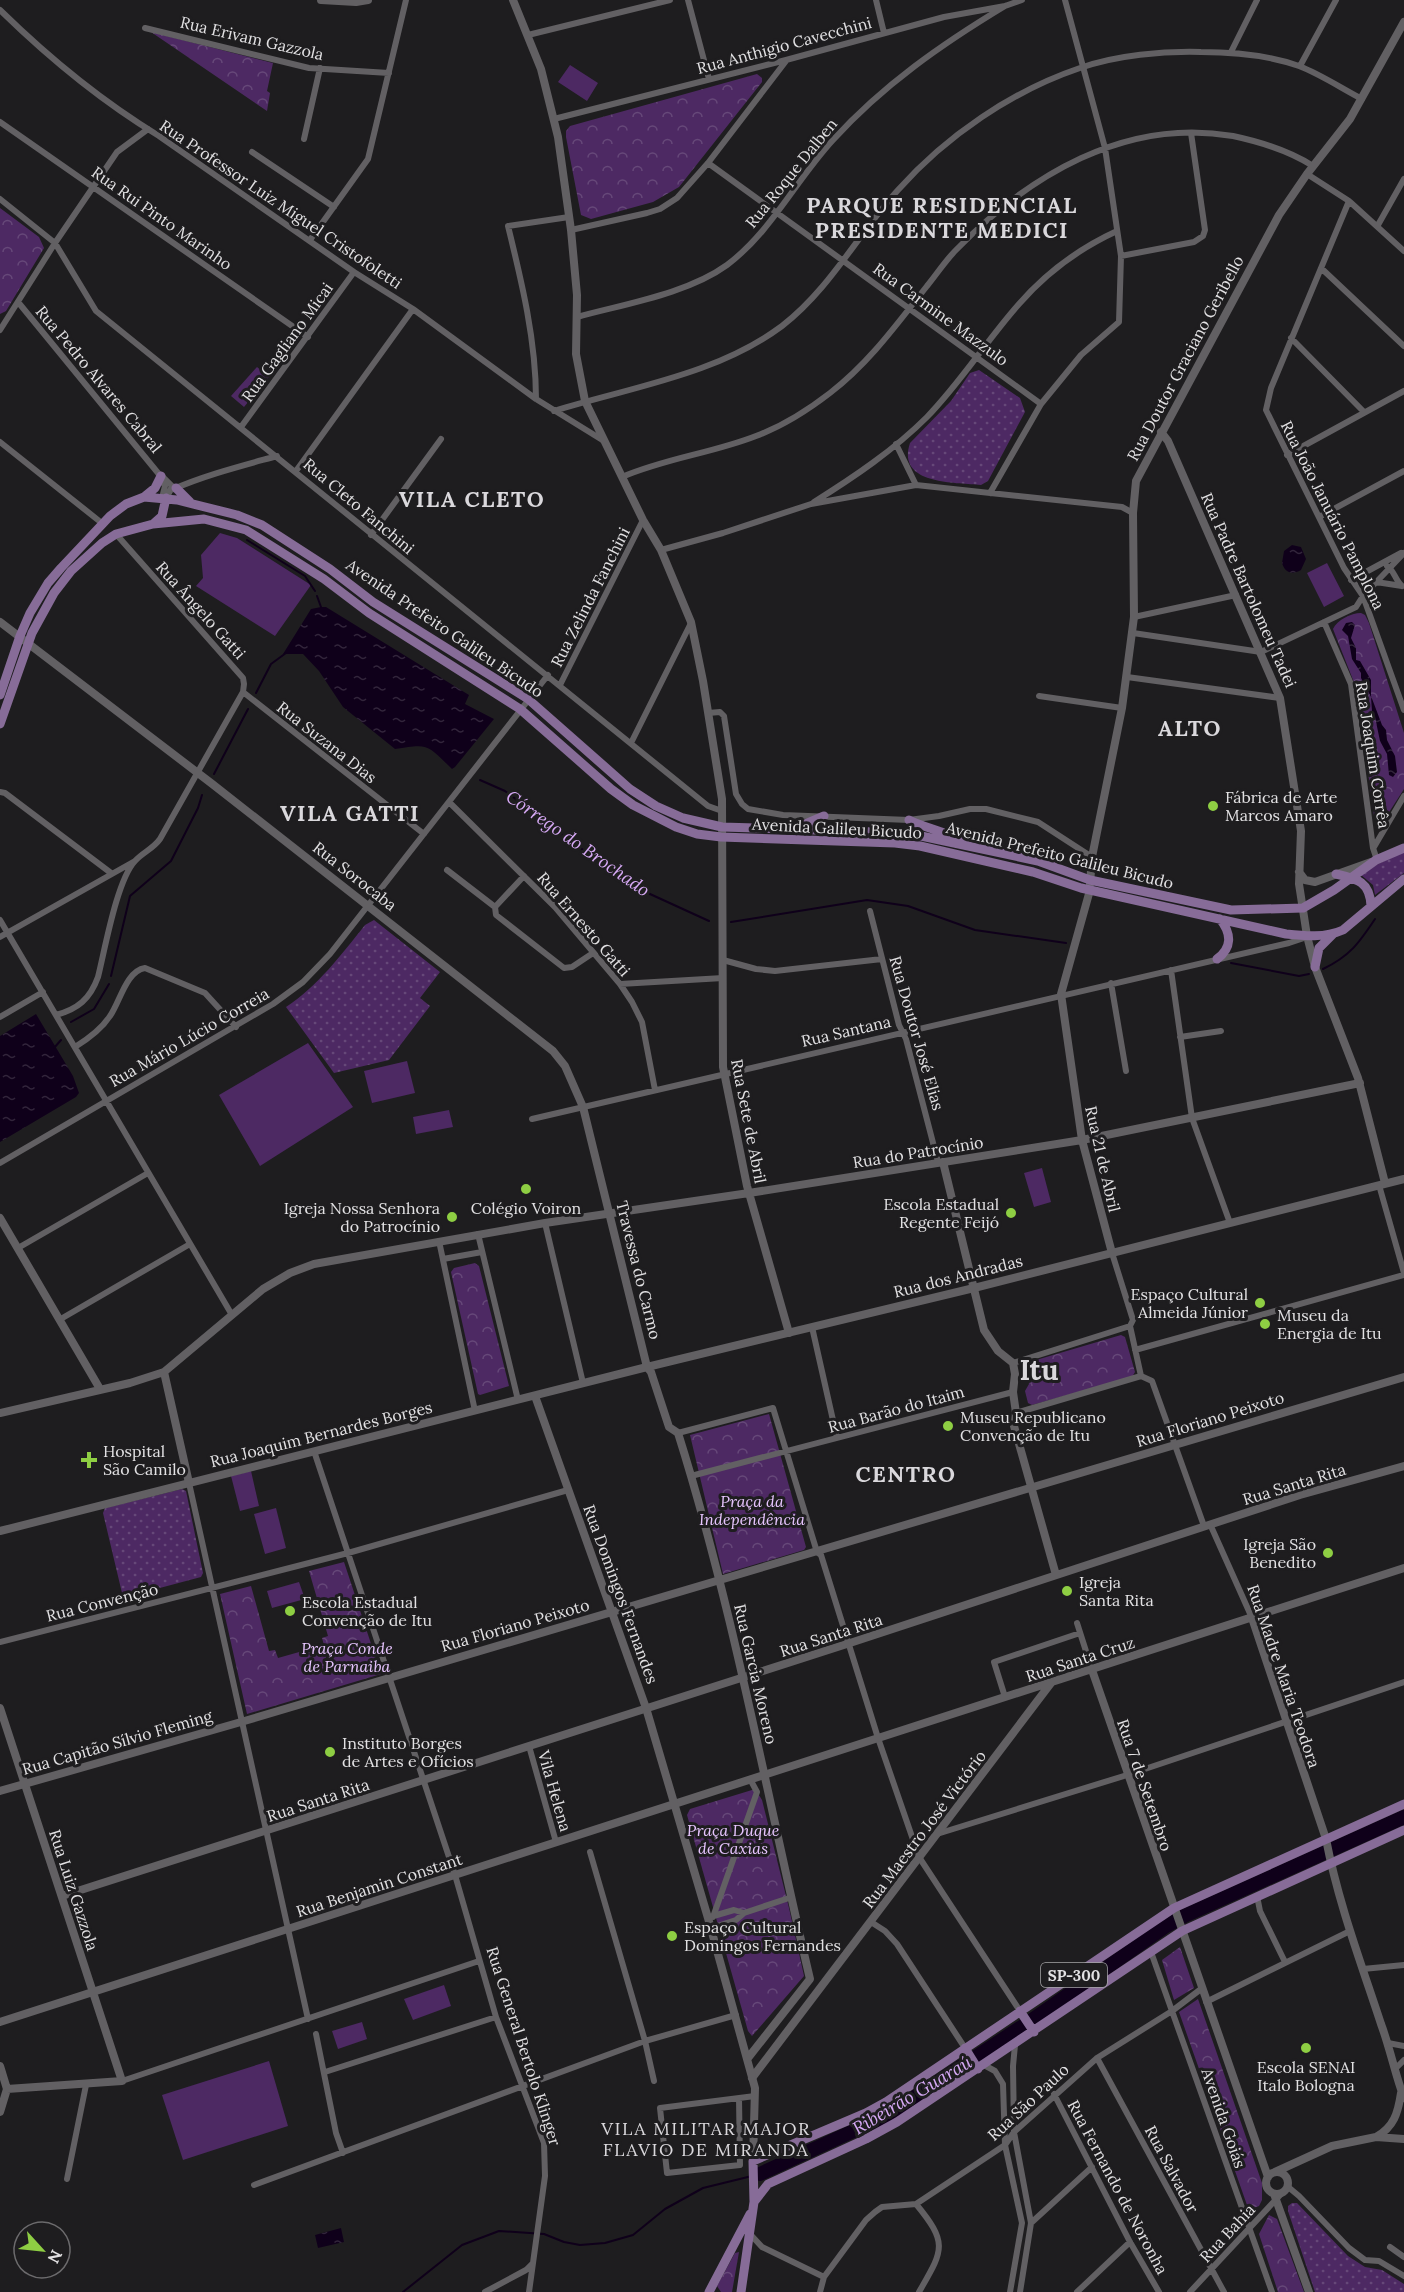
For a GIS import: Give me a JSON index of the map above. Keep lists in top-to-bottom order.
{
  "streets": {
    "main road": [
      "Rua Doutor Graciano Geribello",
      "Rua Padre Bartolomeu Tadei",
      "Avenida Prefeito Galileu Bicudo",
      "Avenida Galileu Bicudo",
      "Rua Sorocaba",
      "Travessa do Carmo",
      "Rua dos Andradas",
      "Rua Floriano Peixoto",
      "Rua Joaquim Bernardes Borges",
      "Rua Domingos Fernandes",
      "Rua Garcia Moreno",
      "Rua Capitão Sílvio Fleming",
      "SP-300"
    ],
    "street": [
      "Rua Erivam Gazzola",
      "Rua Anthigio Cavecchini",
      "Rua Roque Dalben",
      "Rua Professor Luiz Miguel Cristofoletti",
      "Rua Rui Pinto Marinho",
      "Rua Carmine Mazzulo",
      "Rua Gagliano Micai",
      "Rua Pedro Alvares Cabral",
      "Rua Cleto Fanchini",
      "Rua João Januário Pamplona",
      "Rua Zelinda Fanchini",
      "Rua Ângelo Gatti",
      "Rua Suzana Dias",
      "Rua Joaquim Corrêa",
      "Rua Ernesto Gatti",
      "Rua Santana",
      "Rua Doutor José Elias",
      "Rua Mário Lúcio Correia",
      "Rua Sete de Abril",
      "Rua do Patrocínio",
      "Rua 21 de Abril",
      "Rua Barão do Itaim",
      "Rua Santa Rita",
      "Rua Convenção",
      "Rua Santa Cruz",
      "Rua Madre Maria Teodora",
      "Rua 7 de Setembro",
      "Vila Helena",
      "Rua Maestro José Victório",
      "Rua Benjamin Constant",
      "Rua Luiz Gazzola",
      "Rua General Bertolo Klinger",
      "Rua São Paulo",
      "Avenida Goiás",
      "Rua Salvador",
      "Rua Fernando de Noronha",
      "Rua Bahia"
    ]
  },
  "crossings": [
    ["Rua Anthigio Cavecchini", "Rua Roque Dalben"],
    ["Rua Anthigio Cavecchini", "Rua Sete de Abril"],
    ["Rua Roque Dalben", "Rua Carmine Mazzulo"],
    ["Rua Roque Dalben", "Rua Sete de Abril"],
    ["Rua Professor Luiz Miguel Cristofoletti", "Rua Gagliano Micai"],
    ["Rua Professor Luiz Miguel Cristofoletti", "Rua Sete de Abril"],
    ["Rua Rui Pinto Marinho", "Rua Gagliano Micai"],
    ["Rua Gagliano Micai", "Rua Cleto Fanchini"],
    ["Rua Doutor Graciano Geribello", "Rua Padre Bartolomeu Tadei"],
    ["Rua Doutor Graciano Geribello", "Avenida Prefeito Galileu Bicudo"],
    ["Rua Doutor Graciano Geribello", "Avenida Galileu Bicudo"],
    ["Rua Doutor Graciano Geribello", "Rua Santana"],
    ["Rua Doutor Graciano Geribello", "Rua 21 de Abril"],
    ["Rua Pedro Alvares Cabral", "Avenida Prefeito Galileu Bicudo"],
    ["Rua Cleto Fanchini", "Rua Zelinda Fanchini"],
    ["Rua Cleto Fanchini", "Rua Mário Lúcio Correia"],
    ["Rua Cleto Fanchini", "Rua Sete de Abril"],
    ["Rua Padre Bartolomeu Tadei", "Avenida Prefeito Galileu Bicudo"],
    ["Rua Padre Bartolomeu Tadei", "Rua Santana"],
    ["Rua Padre Bartolomeu Tadei", "Rua do Patrocínio"],
    ["Rua Padre Bartolomeu Tadei", "Rua dos Andradas"],
    ["Rua Zelinda Fanchini", "Rua Sete de Abril"],
    ["Rua Ângelo Gatti", "Avenida Prefeito Galileu Bicudo"],
    ["Rua Ângelo Gatti", "Rua Suzana Dias"],
    ["Avenida Prefeito Galileu Bicudo", "Avenida Galileu Bicudo"],
    ["Avenida Prefeito Galileu Bicudo", "Rua Sorocaba"],
    ["Avenida Prefeito Galileu Bicudo", "Rua Santana"],
    ["Avenida Prefeito Galileu Bicudo", "Rua Mário Lúcio Correia"],
    ["Avenida Prefeito Galileu Bicudo", "Rua Sete de Abril"],
    ["Rua Suzana Dias", "Rua Mário Lúcio Correia"],
    ["Avenida Galileu Bicudo", "Rua Sete de Abril"],
    ["Rua Sorocaba", "Rua Santana"],
    ["Rua Sorocaba", "Rua Mário Lúcio Correia"],
    ["Rua Sorocaba", "Travessa do Carmo"],
    ["Rua Ernesto Gatti", "Rua Santana"],
    ["Rua Ernesto Gatti", "Rua Mário Lúcio Correia"],
    ["Rua Santana", "Rua Doutor José Elias"],
    ["Rua Santana", "Rua Sete de Abril"],
    ["Rua Santana", "Rua 21 de Abril"],
    ["Rua Santana", "Travessa do Carmo"],
    ["Rua Doutor José Elias", "Rua do Patrocínio"],
    ["Rua Doutor José Elias", "Rua dos Andradas"],
    ["Rua Sete de Abril", "Rua do Patrocínio"],
    ["Rua Sete de Abril", "Rua dos Andradas"],
    ["Rua do Patrocínio", "Rua 21 de Abril"],
    ["Rua do Patrocínio", "Travessa do Carmo"],
    ["Rua 21 de Abril", "Rua dos Andradas"],
    ["Rua 21 de Abril", "Rua Madre Maria Teodora"],
    ["Travessa do Carmo", "Rua dos Andradas"],
    ["Rua dos Andradas", "Rua Joaquim Bernardes Borges"],
    ["Rua dos Andradas", "Rua Domingos Fernandes"],
    ["Rua Floriano Peixoto", "Rua Domingos Fernandes"],
    ["Rua Floriano Peixoto", "Rua Garcia Moreno"],
    ["Rua Floriano Peixoto", "Rua Madre Maria Teodora"],
    ["Rua Floriano Peixoto", "Rua General Bertolo Klinger"],
    ["Rua Santa Rita", "Rua Domingos Fernandes"],
    ["Rua Santa Rita", "Rua Garcia Moreno"],
    ["Rua Santa Rita", "Rua Madre Maria Teodora"],
    ["Rua Santa Rita", "Vila Helena"],
    ["Rua Santa Rita", "Rua Luiz Gazzola"],
    ["Rua Santa Rita", "Rua General Bertolo Klinger"],
    ["Rua Domingos Fernandes", "Rua Benjamin Constant"],
    ["Rua Santa Cruz", "Rua Garcia Moreno"],
    ["Rua Santa Cruz", "Rua Madre Maria Teodora"],
    ["Rua Santa Cruz", "Rua 7 de Setembro"],
    ["Rua Santa Cruz", "Rua Maestro José Victório"],
    ["Rua Madre Maria Teodora", "SP-300"],
    ["Rua Capitão Sílvio Fleming", "Rua Luiz Gazzola"],
    ["Rua 7 de Setembro", "SP-300"],
    ["Rua 7 de Setembro", "Avenida Goiás"],
    ["Vila Helena", "Rua Benjamin Constant"],
    ["Rua Benjamin Constant", "Rua Luiz Gazzola"],
    ["Rua Benjamin Constant", "Rua General Bertolo Klinger"],
    ["SP-300", "Avenida Goiás"],
    ["Rua São Paulo", "Avenida Goiás"],
    ["Rua São Paulo", "Rua Salvador"],
    ["Rua São Paulo", "Rua Fernando de Noronha"],
    ["Avenida Goiás", "Rua Bahia"],
    ["Rua Salvador", "Rua Bahia"]
  ],
  "districts": [
    "PARQUE RESIDENCIAL PRESIDENTE MEDICI",
    "VILA CLETO",
    "ALTO",
    "VILA GATTI",
    "Itu",
    "CENTRO",
    "VILA MILITAR MAJOR FLAVIO DE MIRANDA"
  ],
  "water": ["Córrego do Brochado", "Ribeirão Guaraú"],
  "parks": ["Praça da Independência", "Praça Conde de Parnaiba", "Praça Duque de Caxias"],
  "places": {
    "other": [
      "Fábrica de Arte Marcos Amaro",
      "Colégio Voiron",
      "Escola Estadual Regente Feijó",
      "Igreja Nossa Senhora do Patrocínio",
      "Espaço Cultural Almeida Júnior",
      "Museu da Energia de Itu",
      "Museu Republicano Convenção de Itu",
      "Igreja São Benedito",
      "Igreja Santa Rita",
      "Escola Estadual Convenção de Itu",
      "Instituto Borges de Artes e Ofícios",
      "Espaço Cultural Domingos Fernandes",
      "Escola SENAI Italo Bologna"
    ],
    "health": ["Hospital São Camilo"]
  },
  "north": "bottom right"
}
